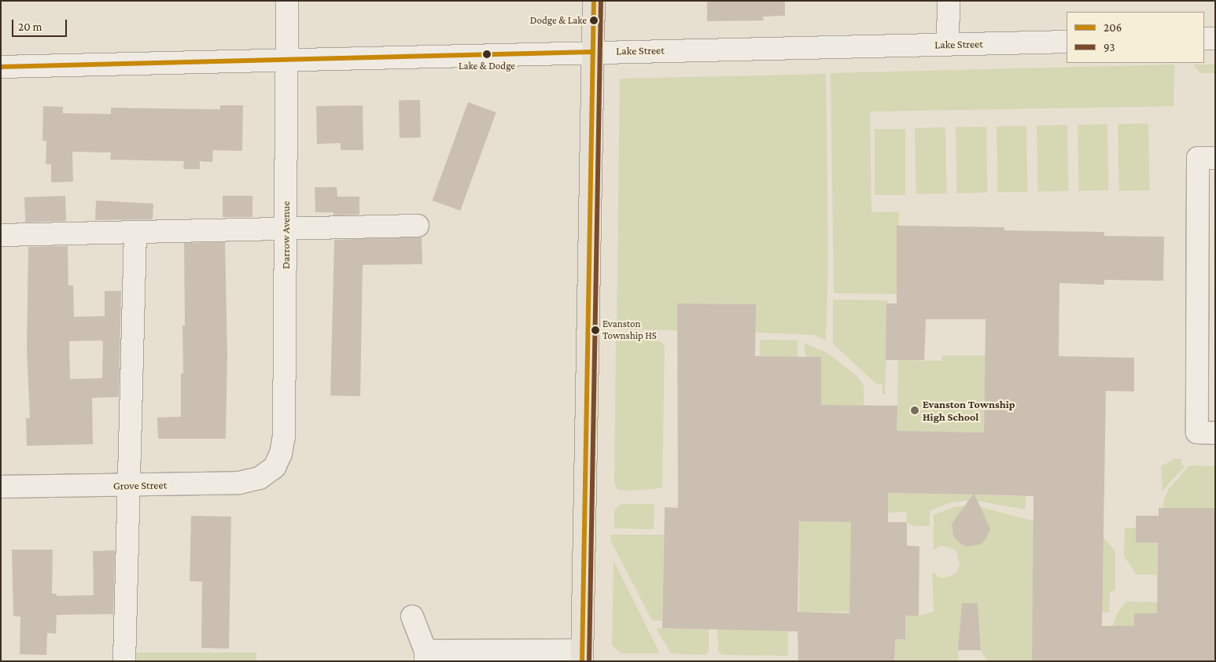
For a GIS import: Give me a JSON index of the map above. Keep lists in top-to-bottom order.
{
  "streets": {
    "street": ["Lake Street", "Darrow Avenue", "Grove Street"]
  },
  "crossings": [
    ["Lake Street", "Darrow Avenue"],
    ["Darrow Avenue", "Grove Street"]
  ],
  "places": [
    "Dodge & Lake",
    "Lake & Dodge",
    "Evanston Township HS",
    "Evanston Township High School"
  ],
  "lines": ["transit line 206", "transit line 93"],
  "legend": ["206", "93"],
  "scale_bar": "20 m"
}
